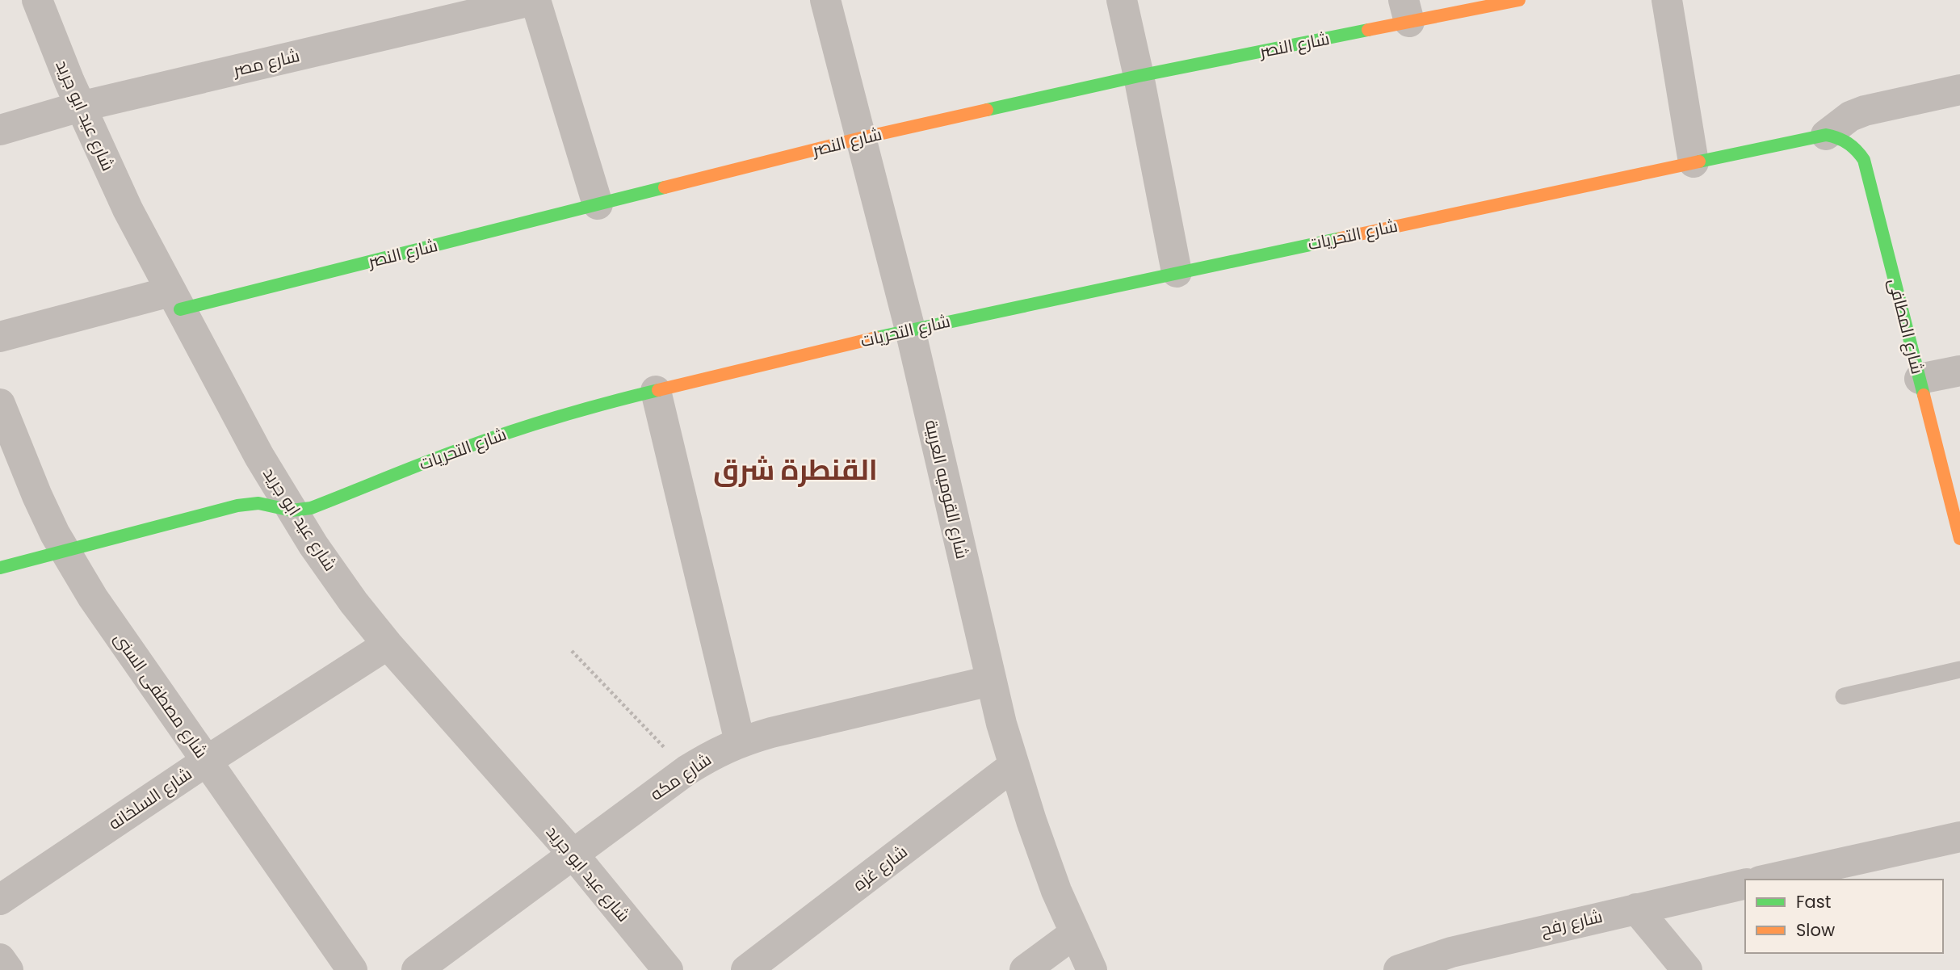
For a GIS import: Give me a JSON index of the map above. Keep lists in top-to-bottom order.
{
  "streets": {
    "street": [
      "شارع النصر",
      "شارع مصر",
      "شارع عيد ابو جريد",
      "شارع التحريات",
      "شارع المطافى",
      "شارع القوميه العربية",
      "شارع مصطفى السنى",
      "شارع مكه",
      "شارع السلخانه",
      "شارع غزه",
      "شارع رفح"
    ]
  },
  "crossings": [
    ["شارع النصر", "شارع عيد ابو جريد"],
    ["شارع النصر", "شارع القوميه العربية"],
    ["شارع مصر", "شارع عيد ابو جريد"],
    ["شارع عيد ابو جريد", "شارع التحريات"],
    ["شارع عيد ابو جريد", "شارع مكه"],
    ["شارع عيد ابو جريد", "شارع السلخانه"],
    ["شارع التحريات", "شارع المطافى"],
    ["شارع التحريات", "شارع القوميه العربية"],
    ["شارع التحريات", "شارع مصطفى السنى"],
    ["شارع القوميه العربية", "شارع مكه"],
    ["شارع القوميه العربية", "شارع غزه"],
    ["شارع مصطفى السنى", "شارع السلخانه"]
  ],
  "districts": ["القنطرة شرق"],
  "legend": ["Fast", "Slow"]
}
